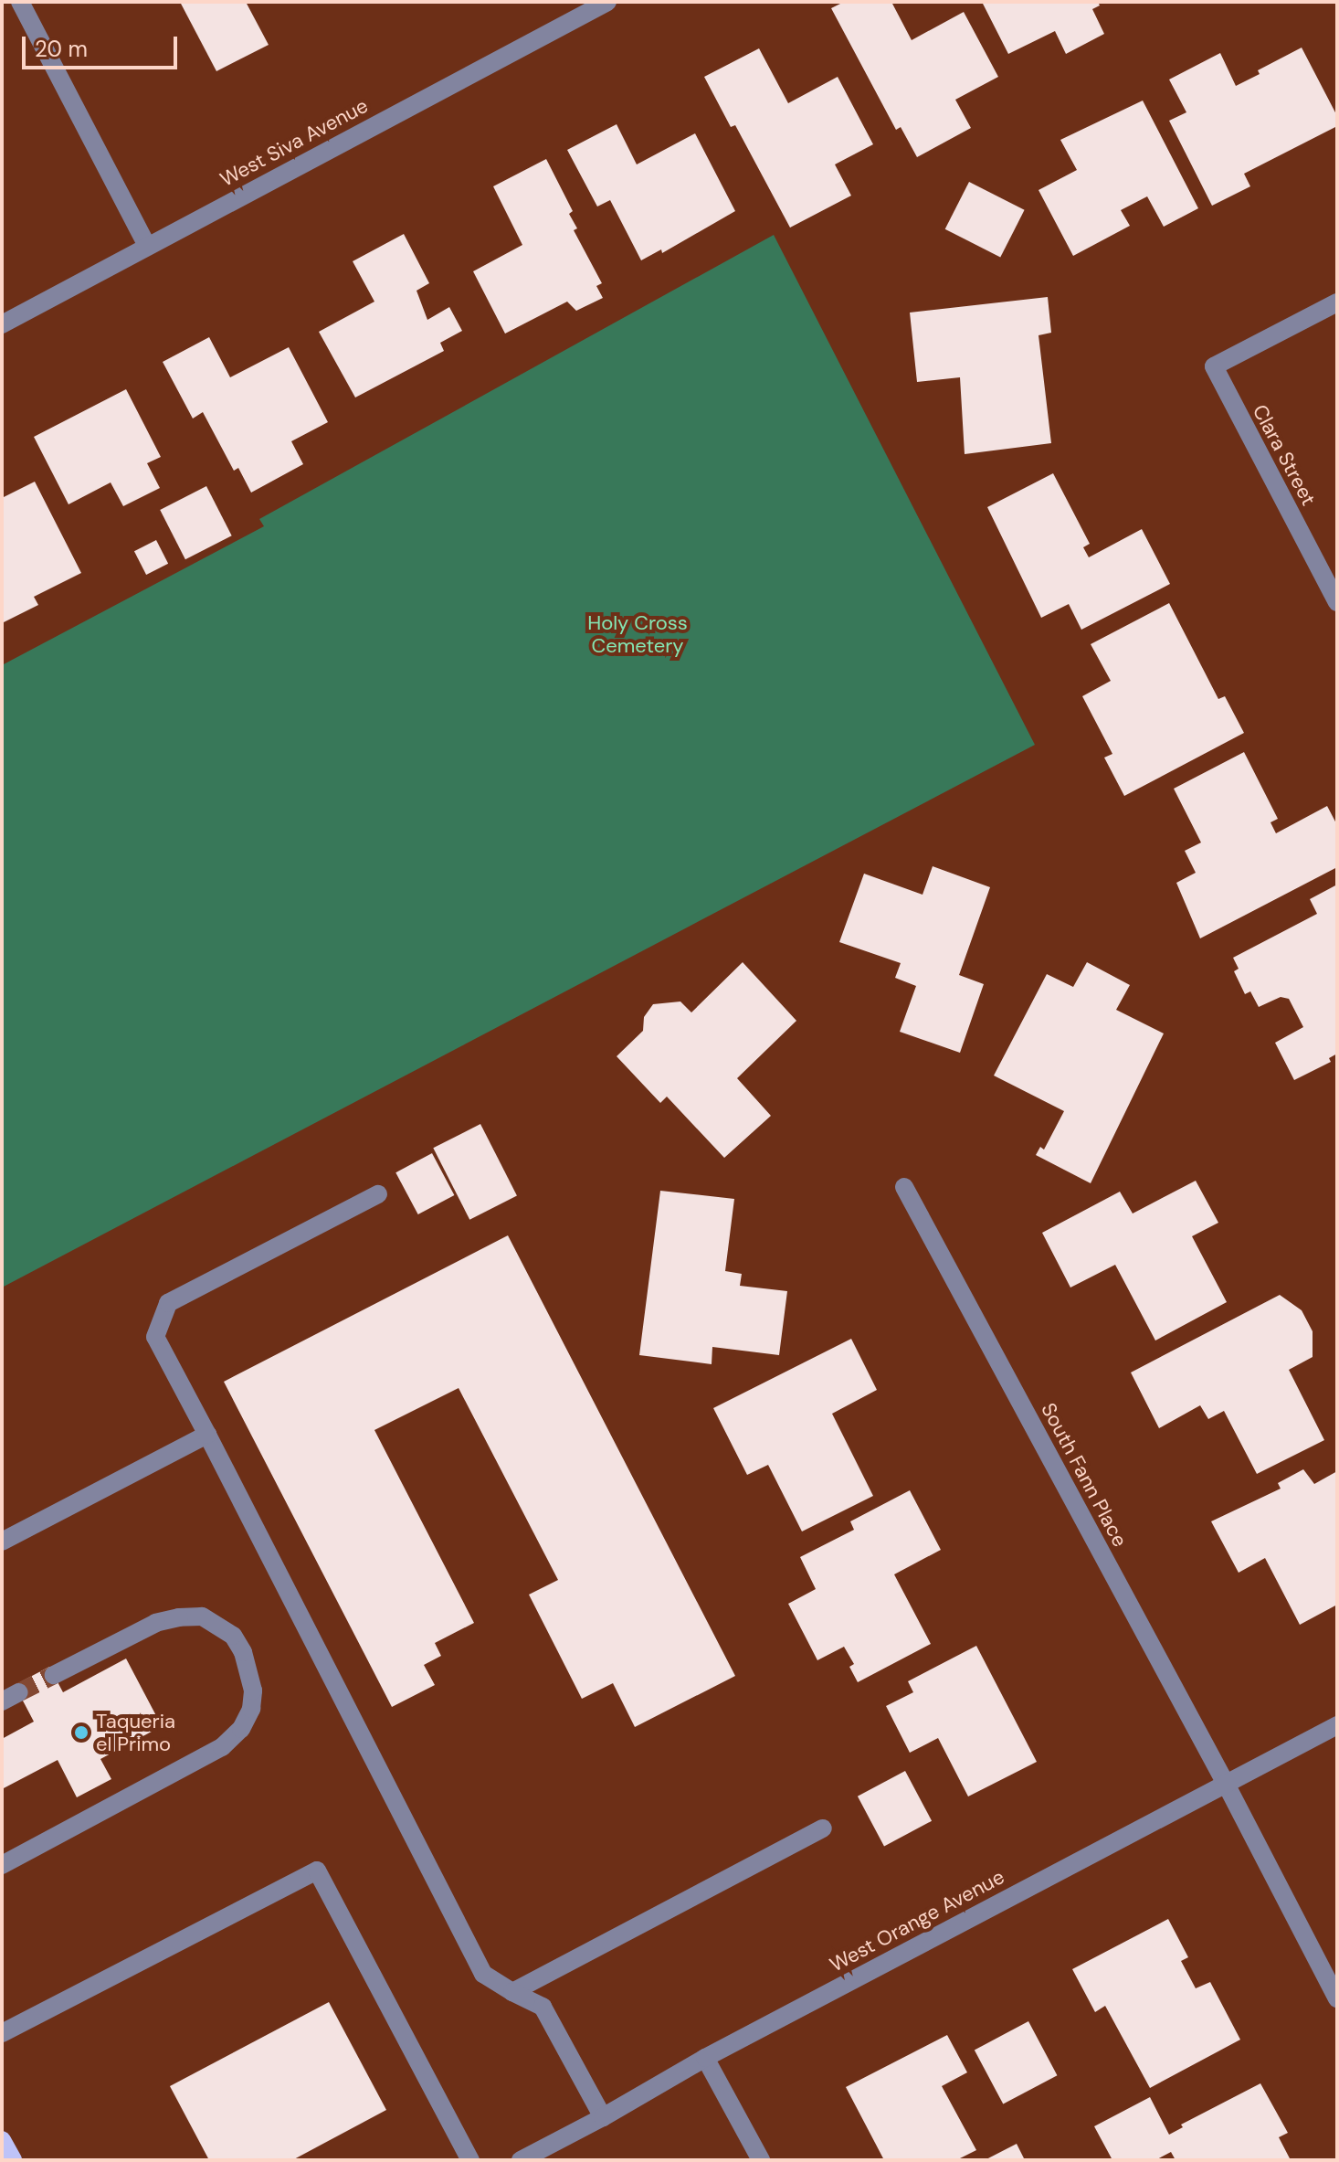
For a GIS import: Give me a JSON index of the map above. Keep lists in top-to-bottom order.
{
  "streets": {
    "street": [
      "West Siva Avenue",
      "Clara Street",
      "South Fann Place",
      "West Orange Avenue"
    ]
  },
  "crossings": [
    ["South Fann Place", "West Orange Avenue"]
  ],
  "parks": ["Holy Cross Cemetery"],
  "places": ["Taqueria el Primo"],
  "scale_bar": "20 m"
}
